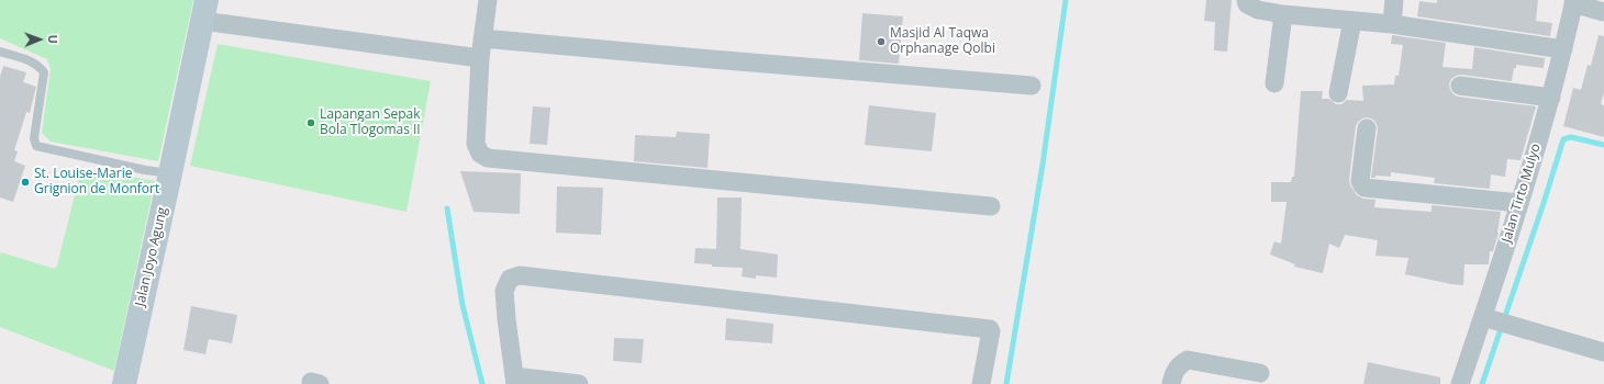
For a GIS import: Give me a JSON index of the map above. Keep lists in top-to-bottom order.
{
  "streets": {
    "main road": ["Jalan Joyo Agung"],
    "street": ["Jalan Tirto Mulyo"]
  },
  "places": ["Masjid Al Taqwa Orphanage Qolbi", "Lapangan Sepak Bola Tlogomas II", "St. Louise-Marie Grignion de Monfort"],
  "north": "right"
}
